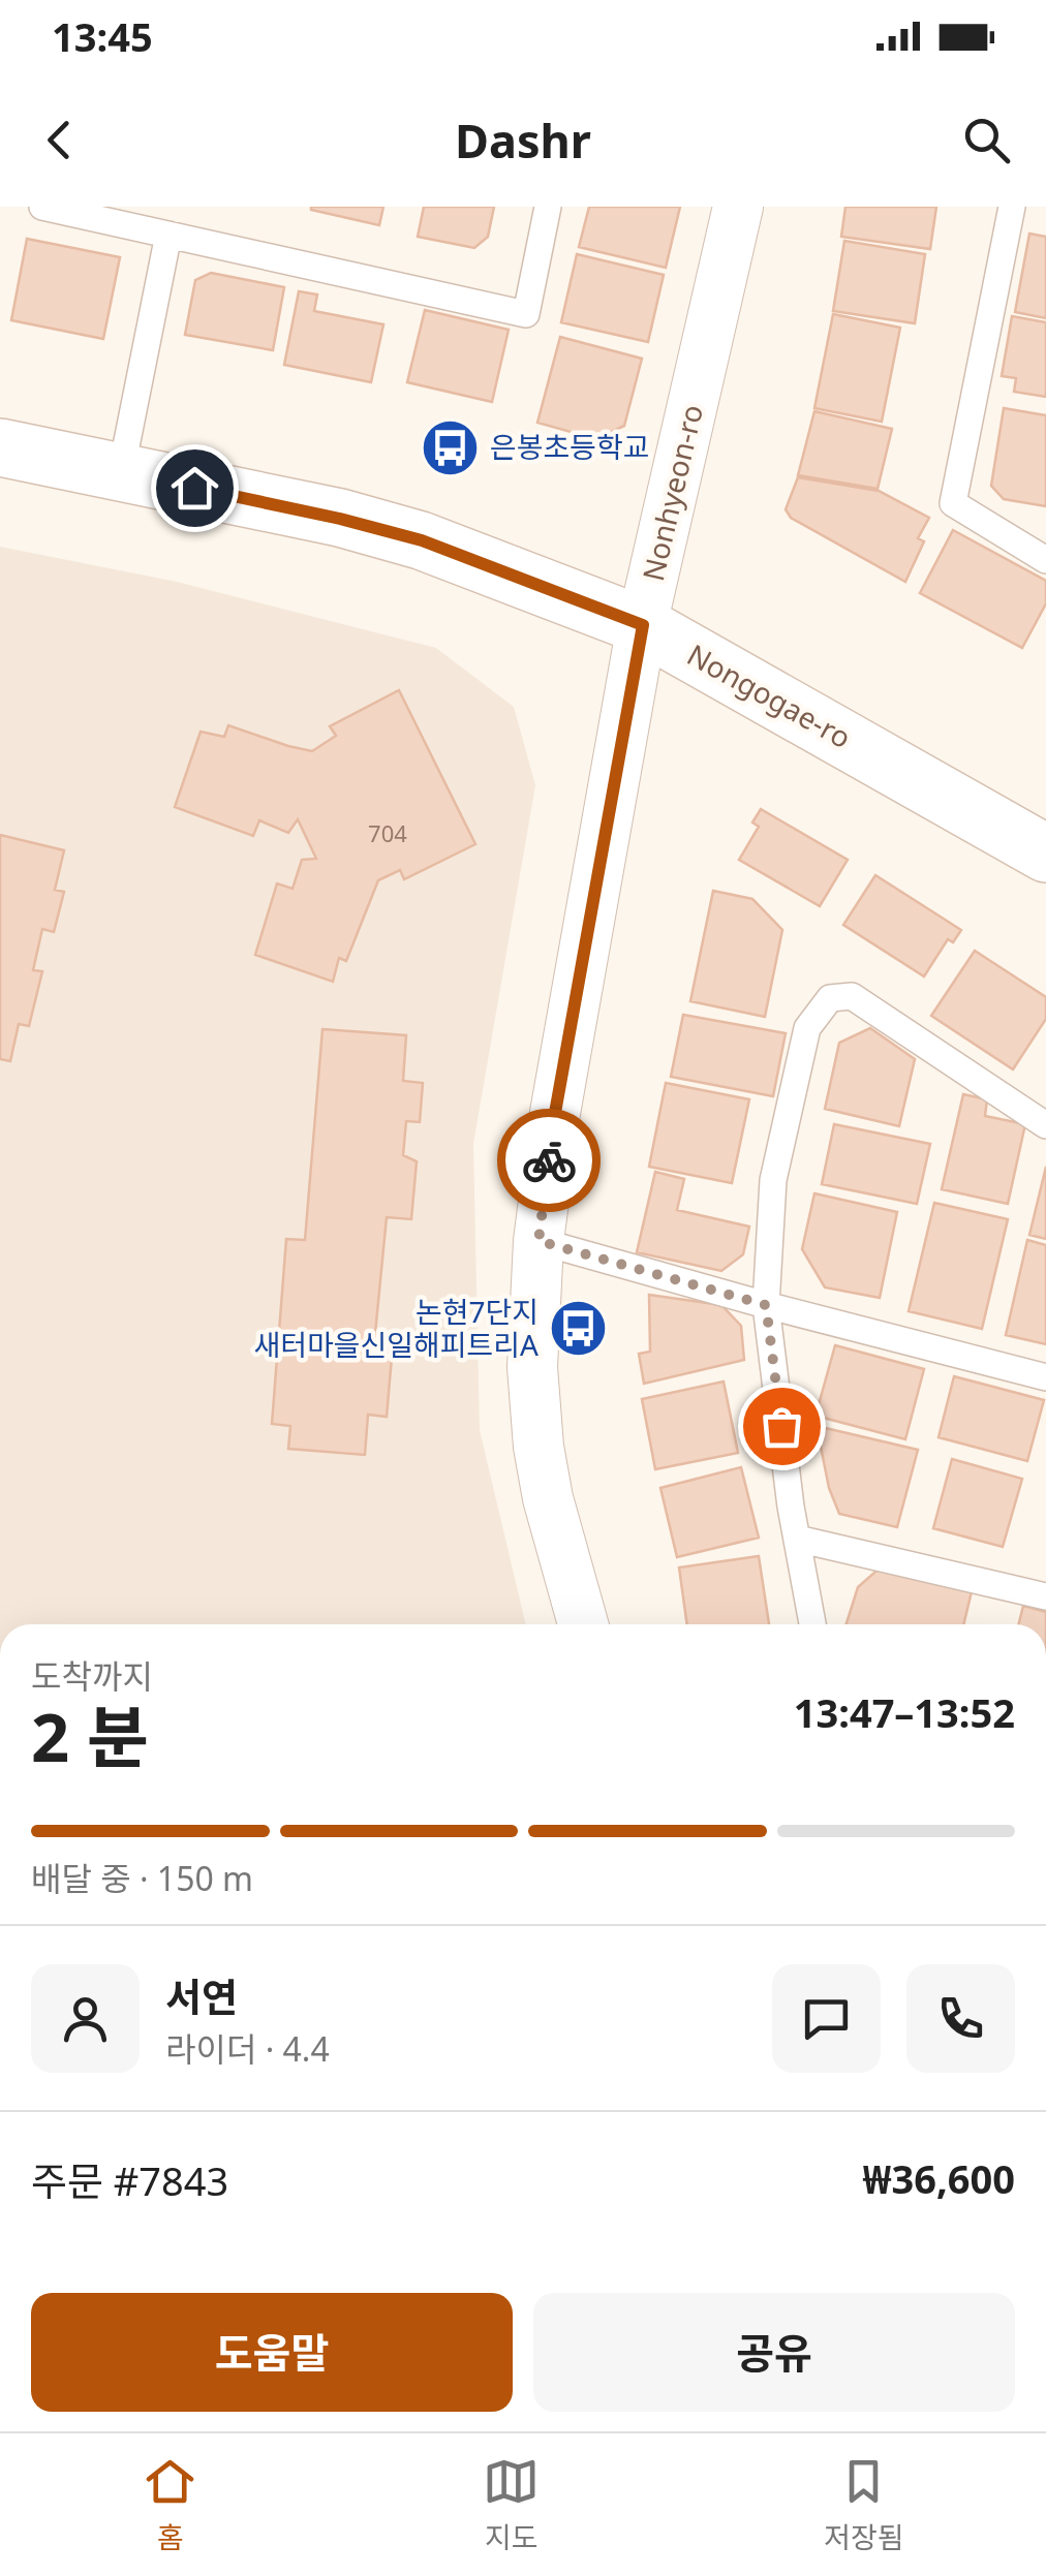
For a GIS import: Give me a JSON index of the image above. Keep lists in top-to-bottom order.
{
  "streets": {
    "main road": ["Nongogae-ro"],
    "street": ["Nonhyeon-ro"]
  },
  "crossings": [
    ["Nonhyeon-ro", "Nongogae-ro"]
  ],
  "places": {
    "bus stop": ["은봉초등학교", "논현7단지 새터마을신일해피트리A"]
  },
  "house_numbers": ["704"],
  "page": {
    "status": "13:45",
    "header": "Dashr",
    "heading": ["2 분", "도착까지", "13:47–13:52"],
    "panel": [
      "서연",
      "라이더 · 4.4",
      "주문 #7843",
      "₩36,600"
    ],
    "bar": "배달 중 · 150 m",
    "buttons": ["도움말", "공유"],
    "tabs": ["홈", "지도", "저장됨"]
  }
}
